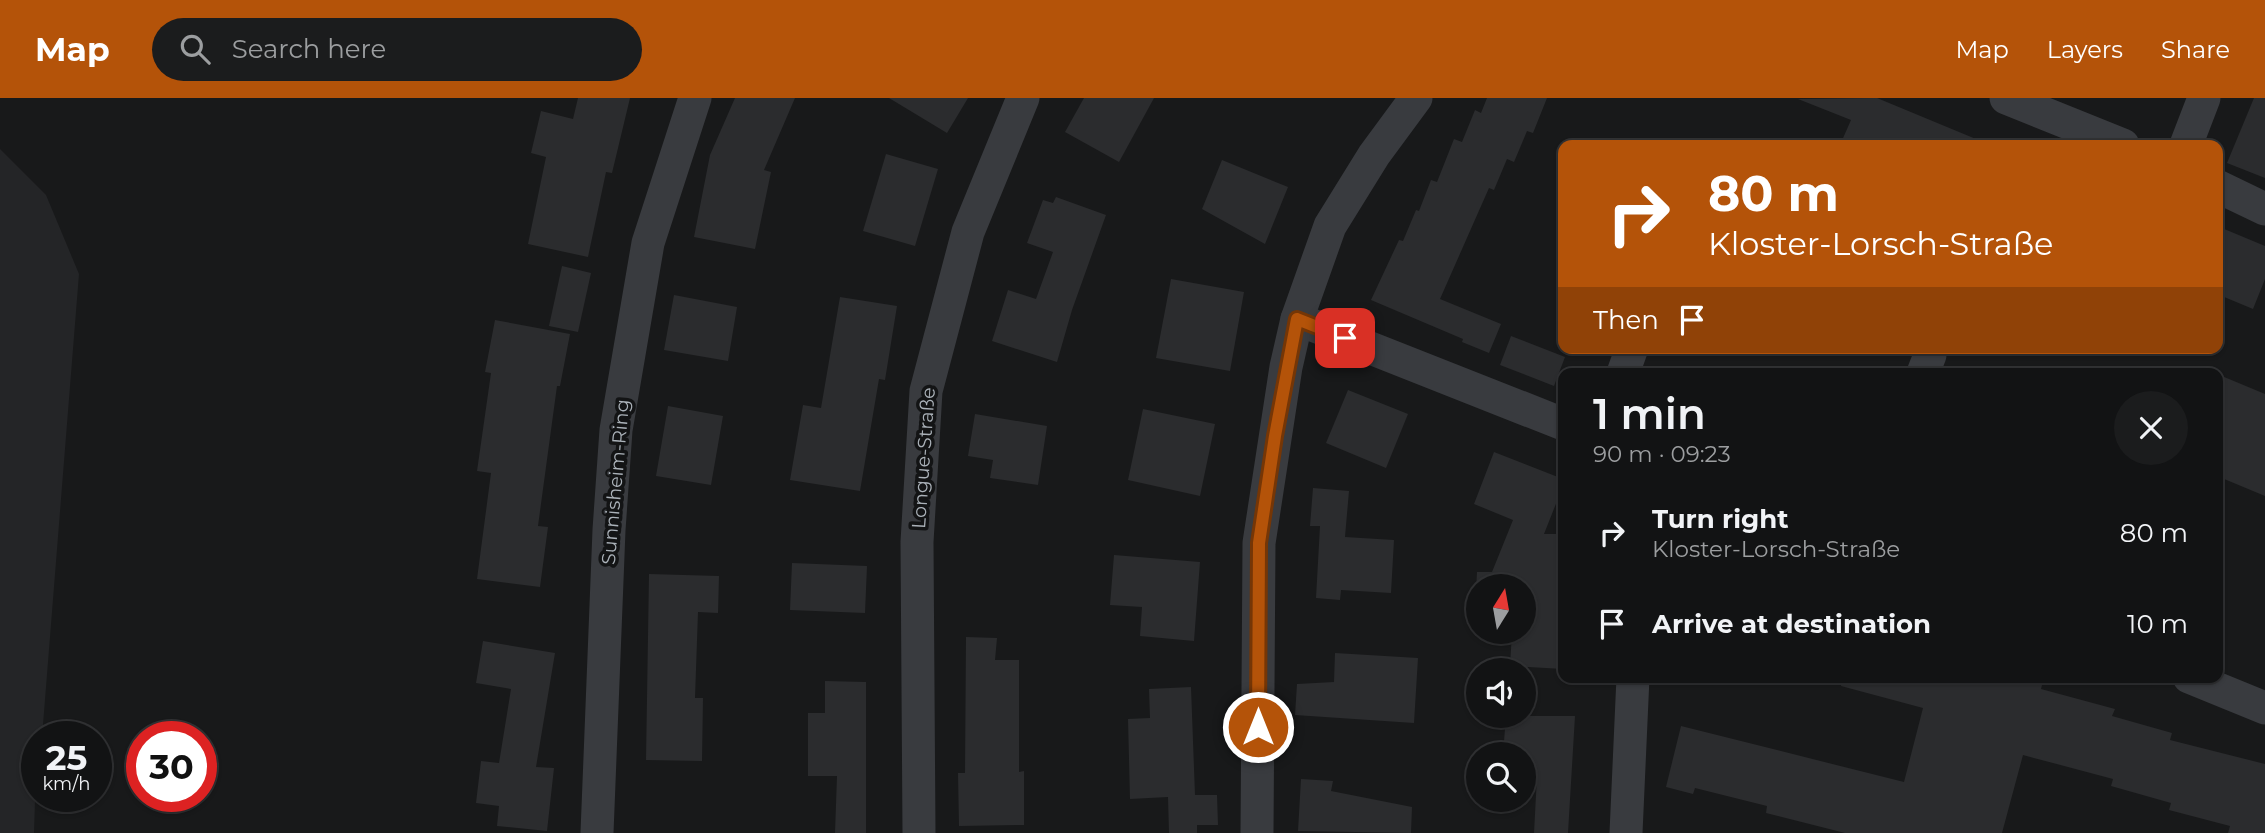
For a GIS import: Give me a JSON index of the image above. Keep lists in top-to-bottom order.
{
  "streets": {
    "street": ["Longue-Straße", "Sunnisheim-Ring"]
  },
  "north": "top",
  "page": {
    "header": "Map",
    "search": "Search here",
    "nav": ["Map", "Layers", "Share"],
    "turn": ["80 m", "Kloster-Lorsch-Straße"],
    "then": "Then",
    "heading": ["1 min", "90 m · 09:23"],
    "list": [
      {
        "name": "Turn right",
        "note": "Kloster-Lorsch-Straße",
        "value": "80 m"
      },
      {
        "name": "Arrive at destination",
        "value": "10 m"
      }
    ],
    "speed": "25 km/h",
    "limit": "30"
  }
}
